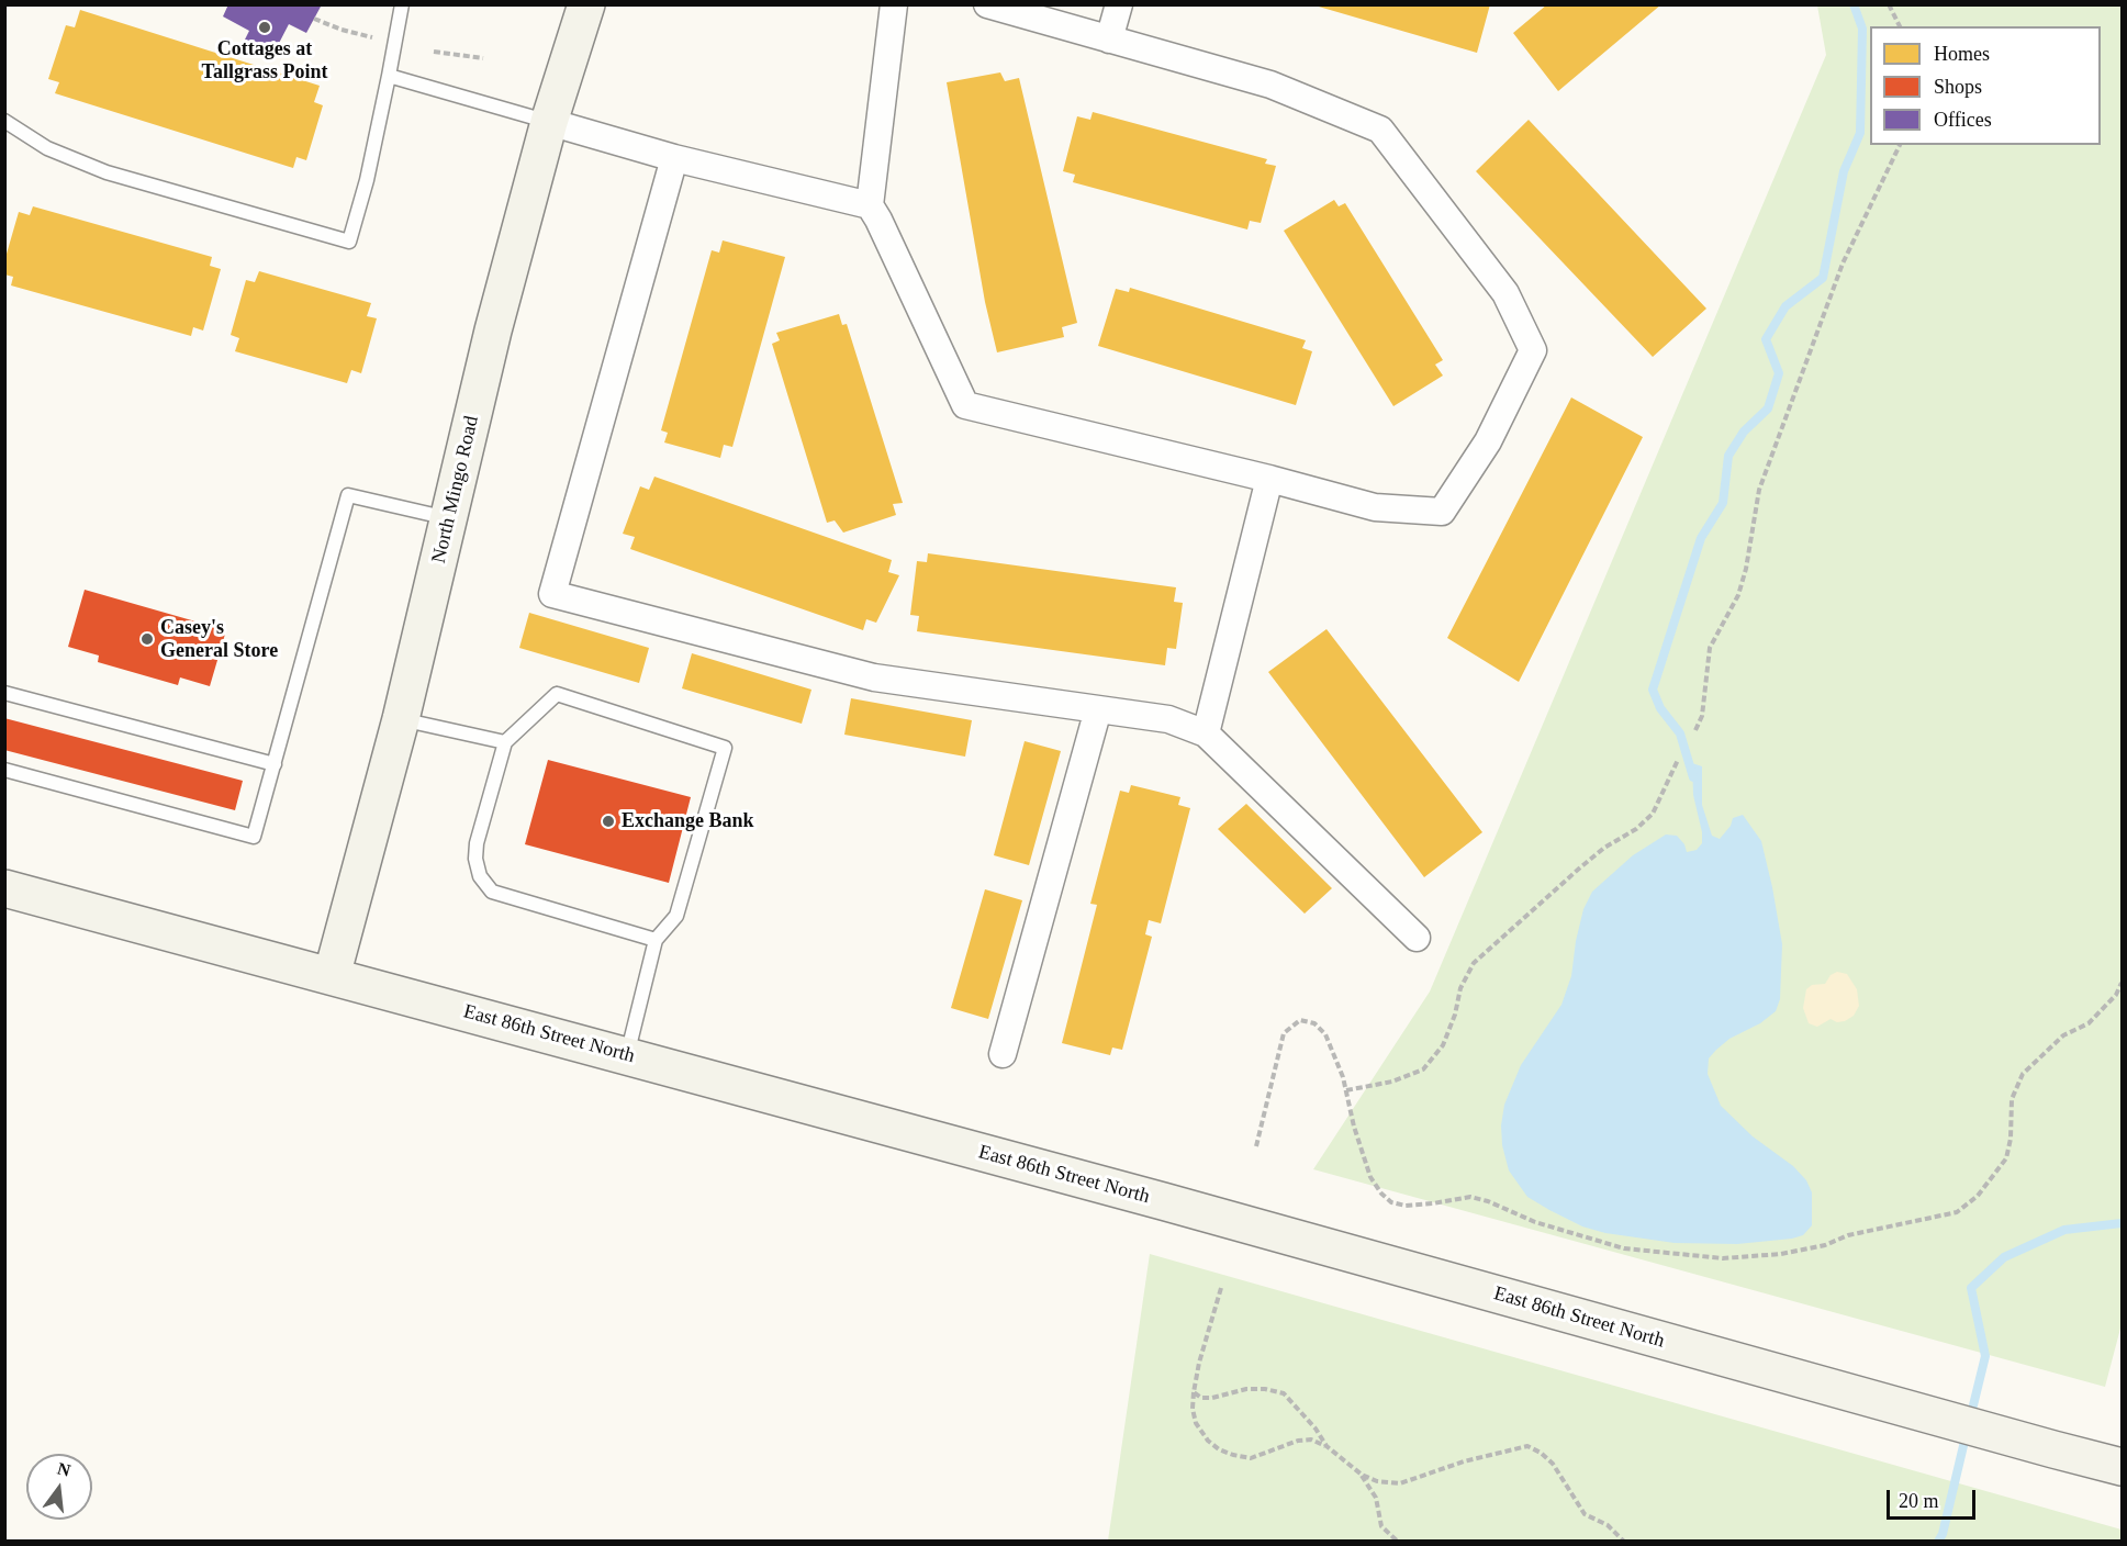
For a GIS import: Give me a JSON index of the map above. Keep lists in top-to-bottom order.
{
  "streets": {
    "street": ["North Mingo Road", "East 86th Street North"]
  },
  "crossings": [
    ["North Mingo Road", "East 86th Street North"]
  ],
  "places": ["Cottages at Tallgrass Point", "Casey's General Store", "Exchange Bank"],
  "legend": ["Homes", "Shops", "Offices"],
  "scale_bar": "20 m",
  "north": "top"
}
